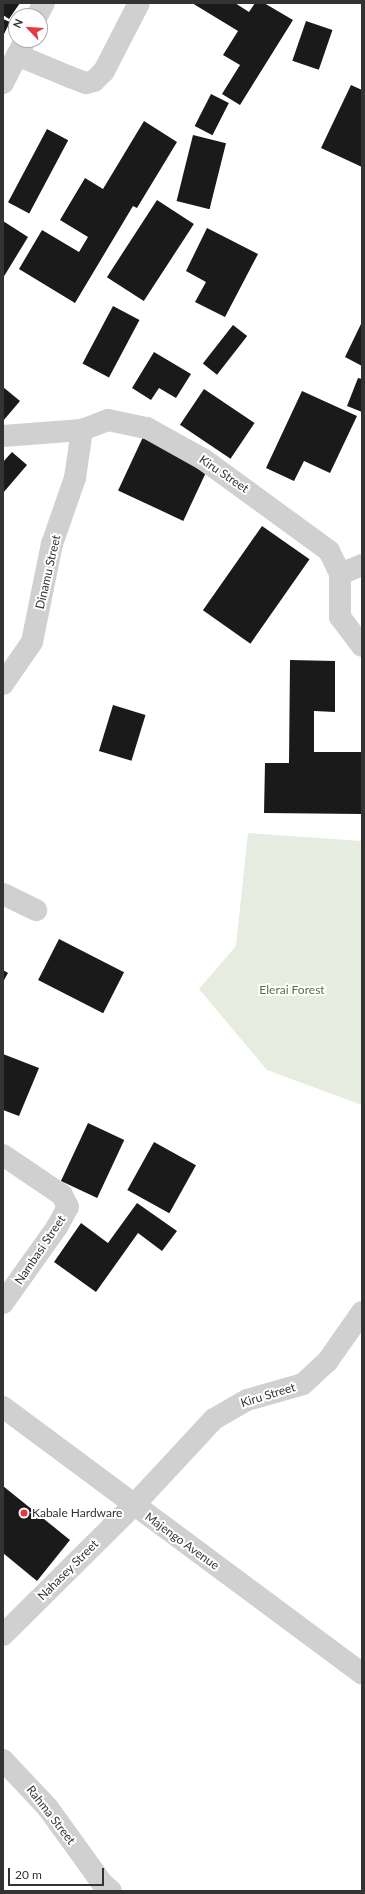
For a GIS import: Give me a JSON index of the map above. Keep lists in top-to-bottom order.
{
  "streets": {
    "street": [
      "Kiru Street",
      "Dinamu Street",
      "Nambasi Street",
      "Majengo Avenue",
      "Nahasey Street",
      "Rahma Street"
    ]
  },
  "crossings": [
    ["Kiru Street", "Dinamu Street"],
    ["Kiru Street", "Majengo Avenue"],
    ["Kiru Street", "Nahasey Street"],
    ["Majengo Avenue", "Nahasey Street"]
  ],
  "parks": ["Elerai Forest"],
  "places": ["Kabale Hardware"],
  "scale_bar": "20 m",
  "north": "top left"
}
